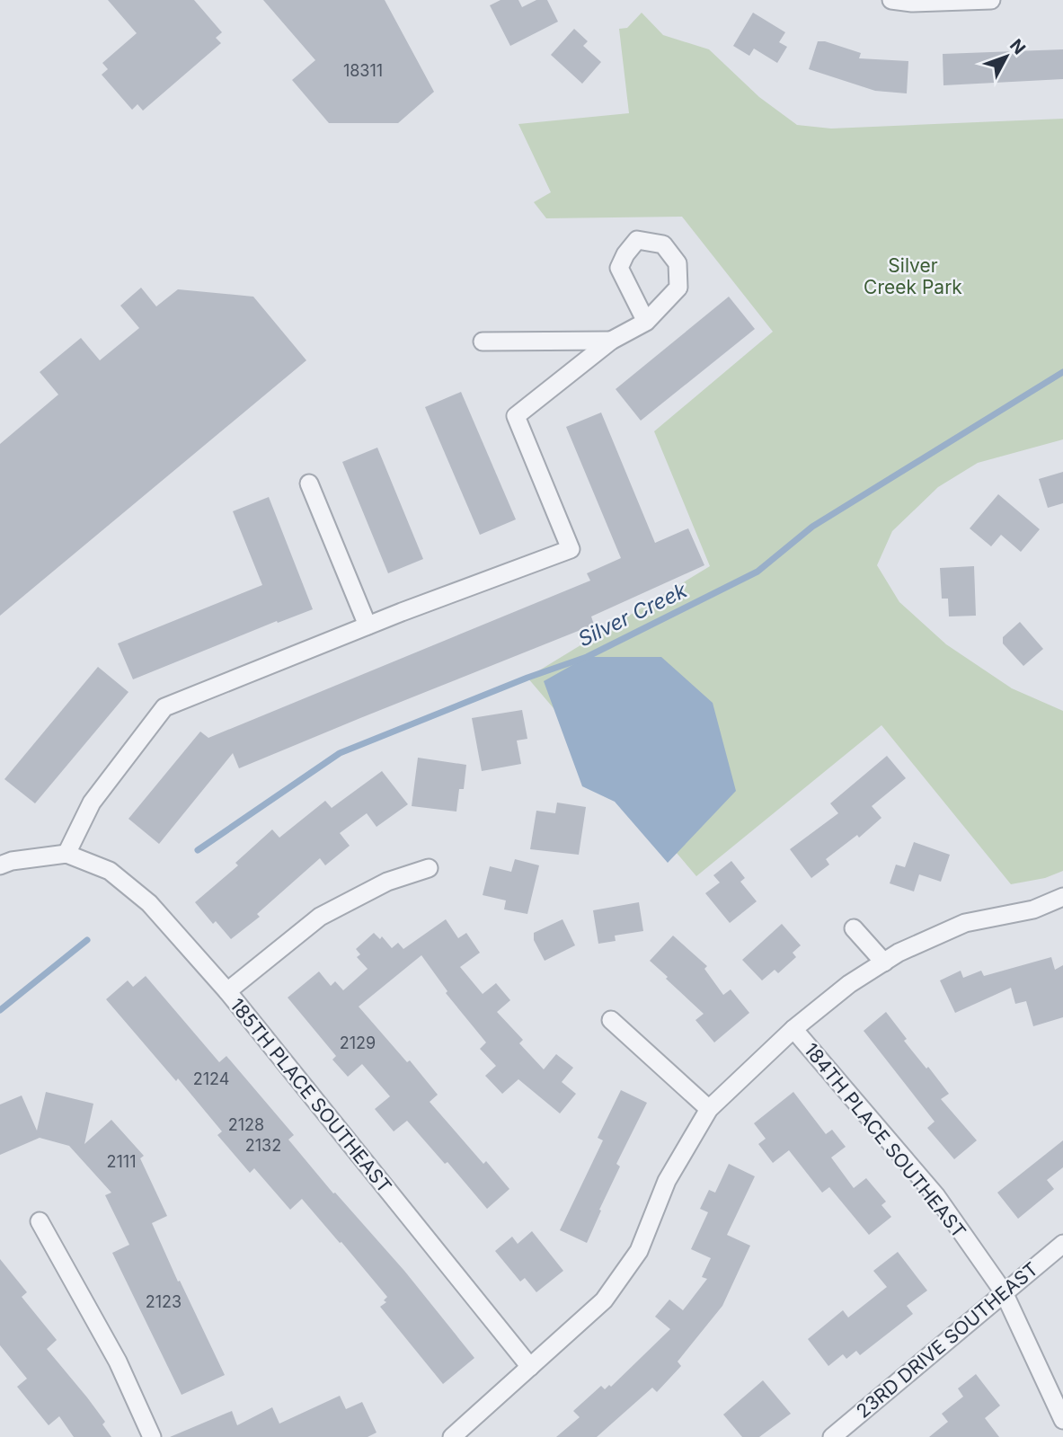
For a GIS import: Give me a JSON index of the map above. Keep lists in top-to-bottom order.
{
  "streets": {
    "street": ["185TH PLACE SOUTHEAST", "184TH PLACE SOUTHEAST", "23RD DRIVE SOUTHEAST"]
  },
  "crossings": [
    ["184TH PLACE SOUTHEAST", "23RD DRIVE SOUTHEAST"]
  ],
  "water": ["Silver Creek"],
  "parks": ["Silver Creek Park"],
  "house_numbers": [
    "18311",
    "2129",
    "2124",
    "2128",
    "2132",
    "2111",
    "2123"
  ],
  "north": "top right"
}
